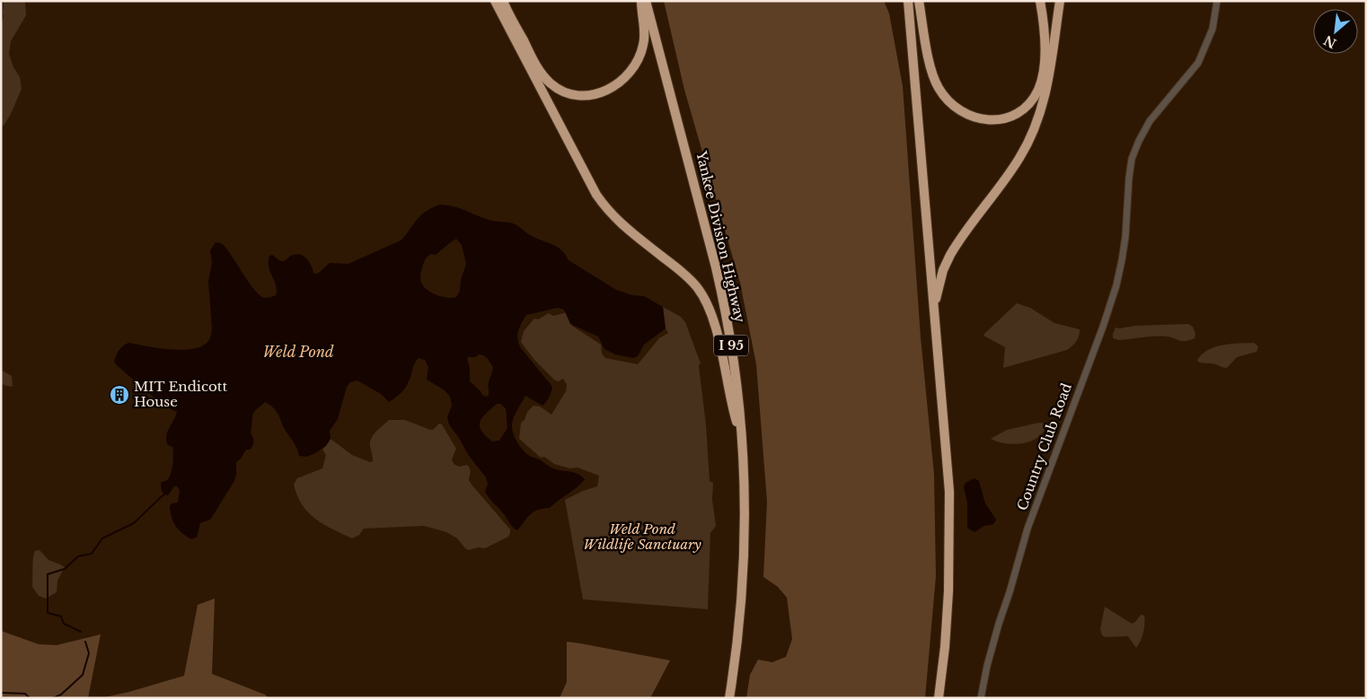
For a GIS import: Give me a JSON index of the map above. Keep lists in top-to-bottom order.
{
  "streets": {
    "highway": ["Yankee Division Highway", "I 95"],
    "street": ["Country Club Road"]
  },
  "water": ["Weld Pond"],
  "parks": ["Weld Pond Wildlife Sanctuary"],
  "places": {
    "building": ["MIT Endicott House"]
  },
  "north": "bottom left"
}
